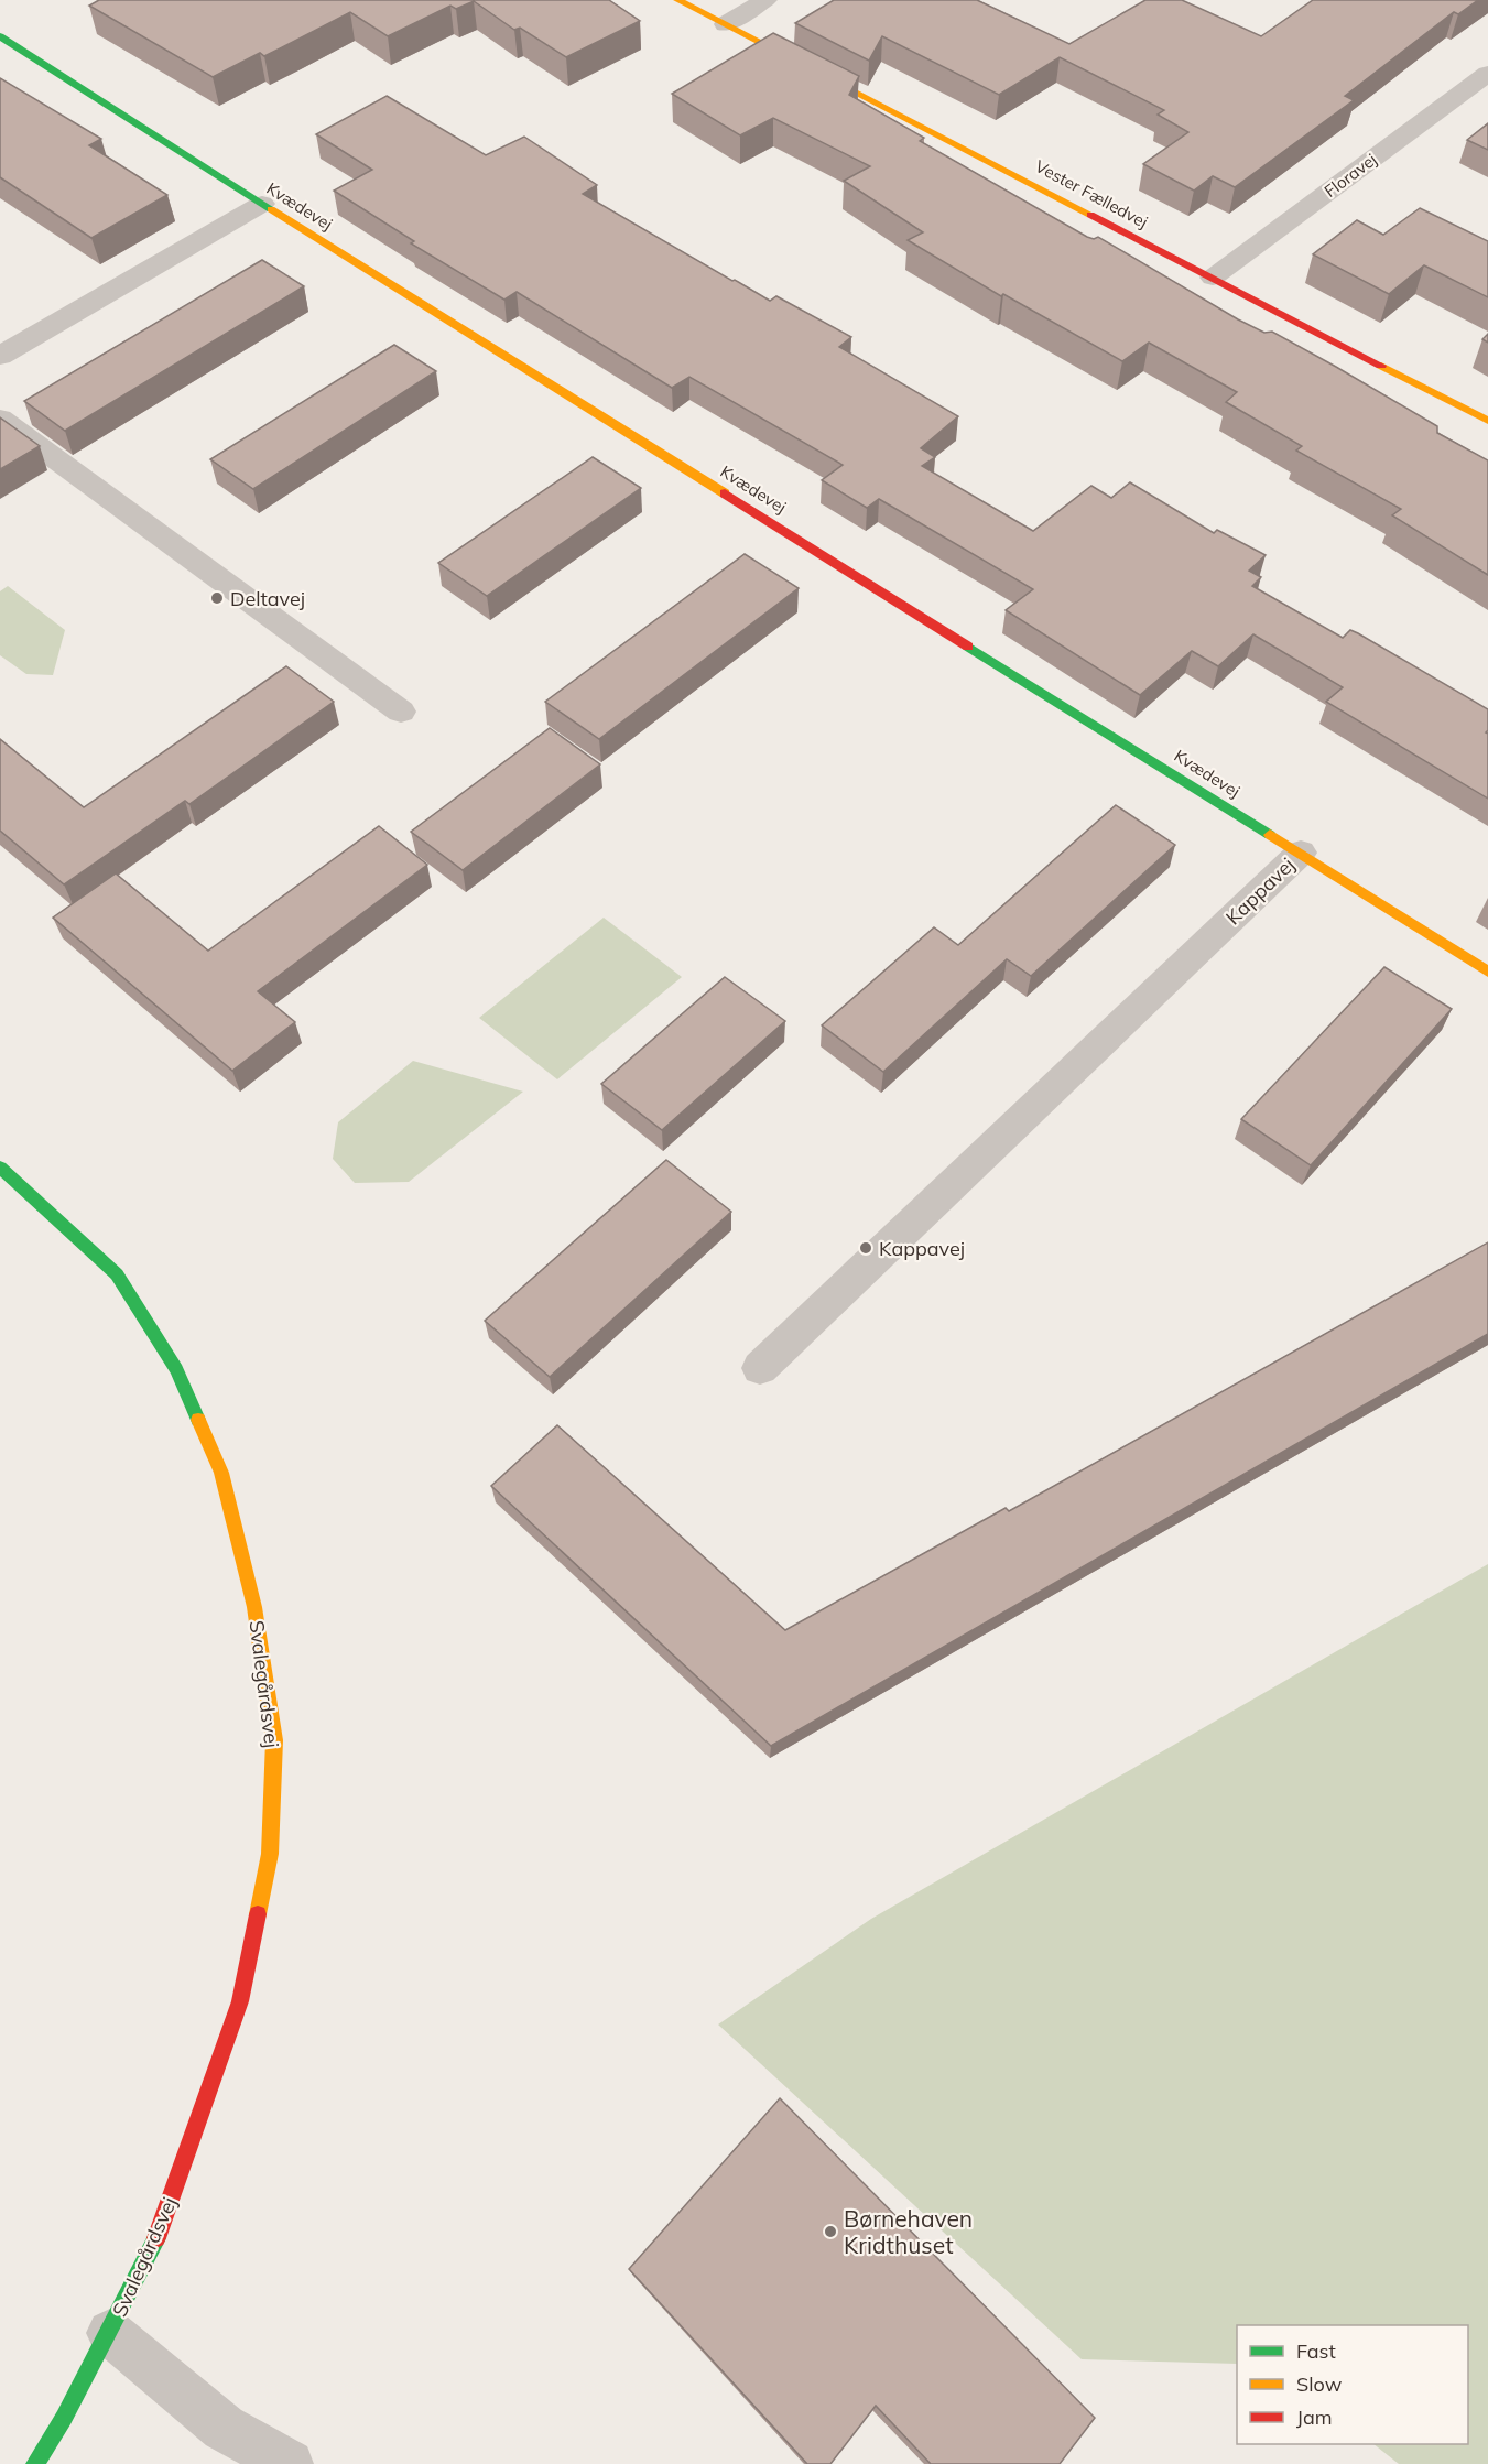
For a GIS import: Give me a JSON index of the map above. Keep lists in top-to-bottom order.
{
  "streets": {
    "street": [
      "Floravej",
      "Vester Fælledvej",
      "Kvædevej",
      "Kappavej",
      "Svalegårdsvej"
    ]
  },
  "crossings": [
    ["Floravej", "Vester Fælledvej"],
    ["Kvædevej", "Kappavej"]
  ],
  "places": ["Deltavej", "Kappavej", "Børnehaven Kridthuset"],
  "legend": ["Fast", "Slow", "Jam"]
}
